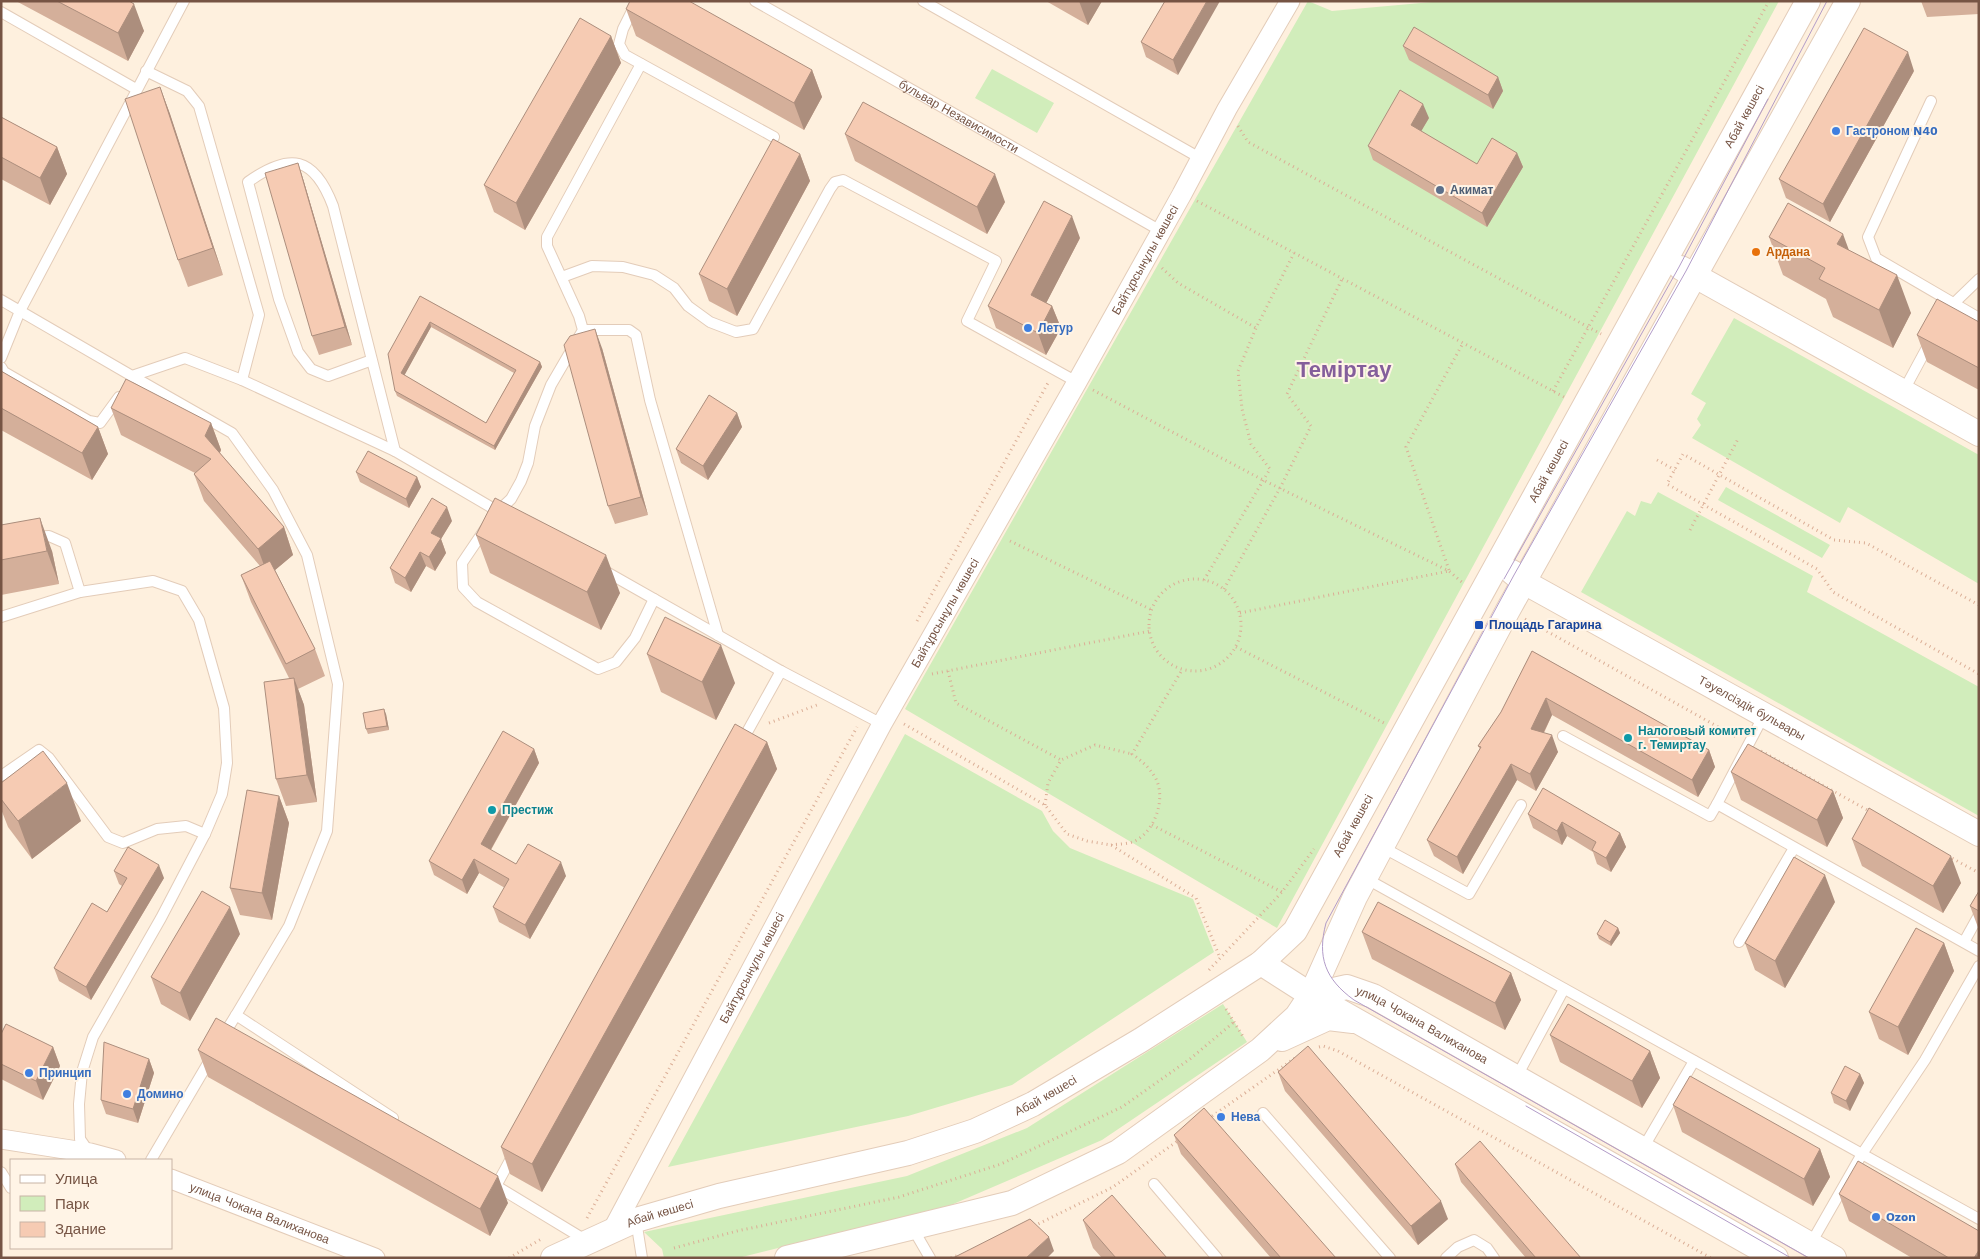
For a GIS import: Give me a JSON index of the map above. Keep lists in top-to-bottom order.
{
  "streets": {
    "street": [
      "Абай көшесі",
      "Байтұрсынұлы көшесі",
      "Тәуелсіздік бульвары",
      "улица Чокана Валиханова"
    ],
    "lane": ["бульвар Независимости"]
  },
  "crossings": [
    ["бульвар Независимости", "Байтұрсынұлы көшесі"],
    ["Абай көшесі", "Байтұрсынұлы көшесі"],
    ["Абай көшесі", "Тәуелсіздік бульвары"]
  ],
  "districts": ["Теміртау"],
  "places": {
    "other": [
      "Гастроном N40",
      "Акимат",
      "Ардана",
      "Летур",
      "Налоговый комитет г. Темиртау",
      "Престиж",
      "Принцип",
      "Домино",
      "Нева",
      "Ozon"
    ],
    "transit": ["Площадь Гагарина"]
  },
  "legend": ["Улица", "Парк", "Здание"]
}
